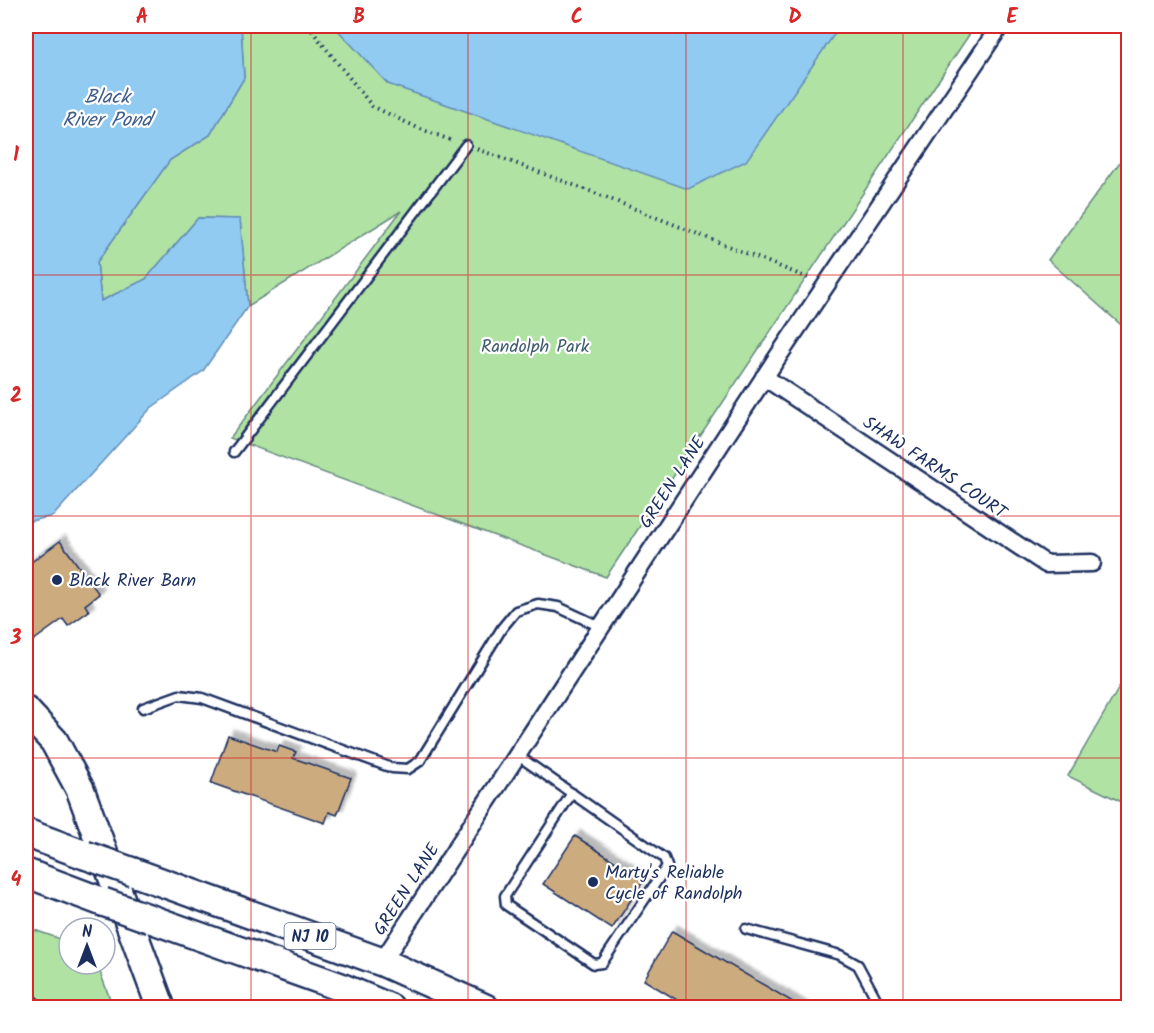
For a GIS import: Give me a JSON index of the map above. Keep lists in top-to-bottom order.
{
  "streets": {
    "highway": ["NJ 10"],
    "street": ["SHAW FARMS COURT", "GREEN LANE"]
  },
  "crossings": [
    ["SHAW FARMS COURT", "GREEN LANE"],
    ["GREEN LANE", "NJ 10"]
  ],
  "water": ["Black River Pond"],
  "parks": ["Randolph Park"],
  "places": ["Black River Barn", "Marty's Reliable Cycle of Randolph"],
  "north": "top",
  "grid": {
    "columns": [
      "A",
      "B",
      "C",
      "D",
      "E"
    ],
    "rows": [
      "1",
      "2",
      "3",
      "4"
    ]
  }
}
